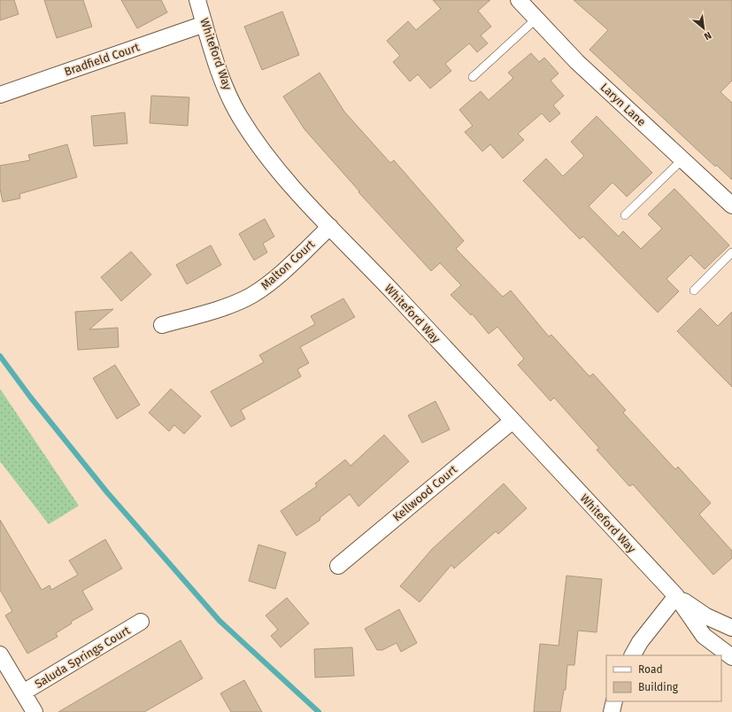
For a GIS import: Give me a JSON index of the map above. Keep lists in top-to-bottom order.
{
  "streets": {
    "street": [
      "Whiteford Way",
      "Bradfield Court",
      "Laryn Lane",
      "Malton Court",
      "Kellwood Court",
      "Saluda Springs Court"
    ]
  },
  "crossings": [
    ["Whiteford Way", "Bradfield Court"],
    ["Whiteford Way", "Malton Court"],
    ["Whiteford Way", "Kellwood Court"]
  ],
  "legend": ["Road", "Building"],
  "north": "bottom right"
}
